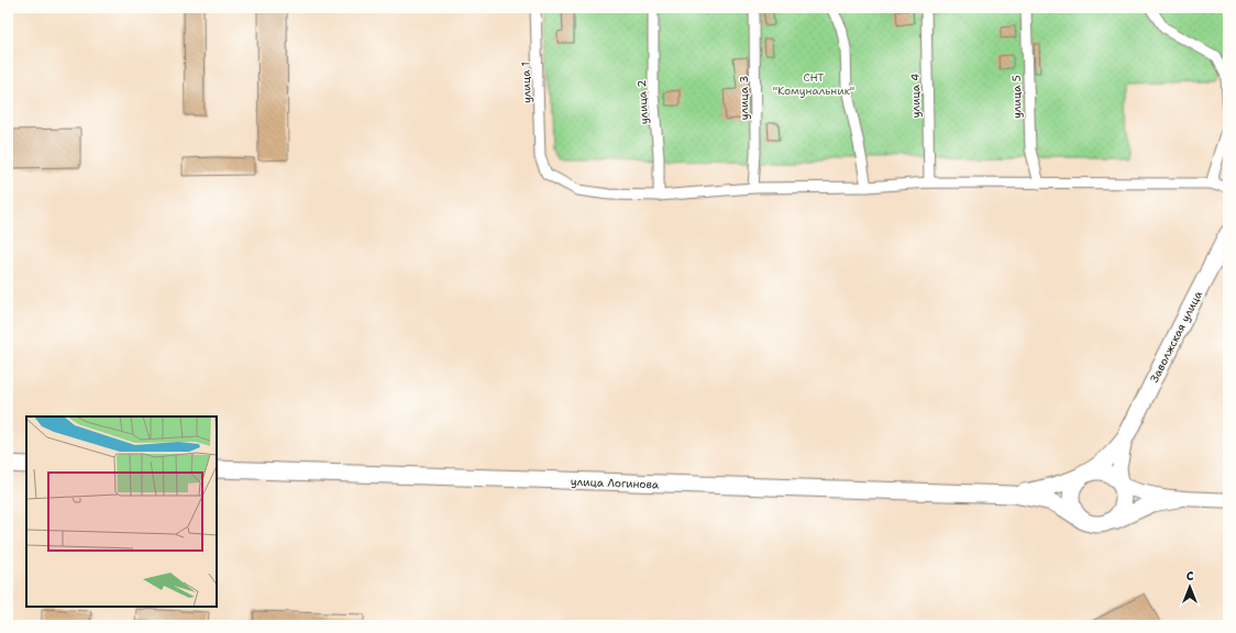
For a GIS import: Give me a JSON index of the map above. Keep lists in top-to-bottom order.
{
  "streets": {
    "main road": ["Заволжская улица", "улица Логинова"],
    "street": [
      "улица 1",
      "улица 4",
      "улица 5",
      "улица 3",
      "улица 2"
    ]
  },
  "crossings": [
    ["улица 1", "улица 2"]
  ],
  "parks": ["СНТ \"Комунальник\""],
  "north": "top"
}
